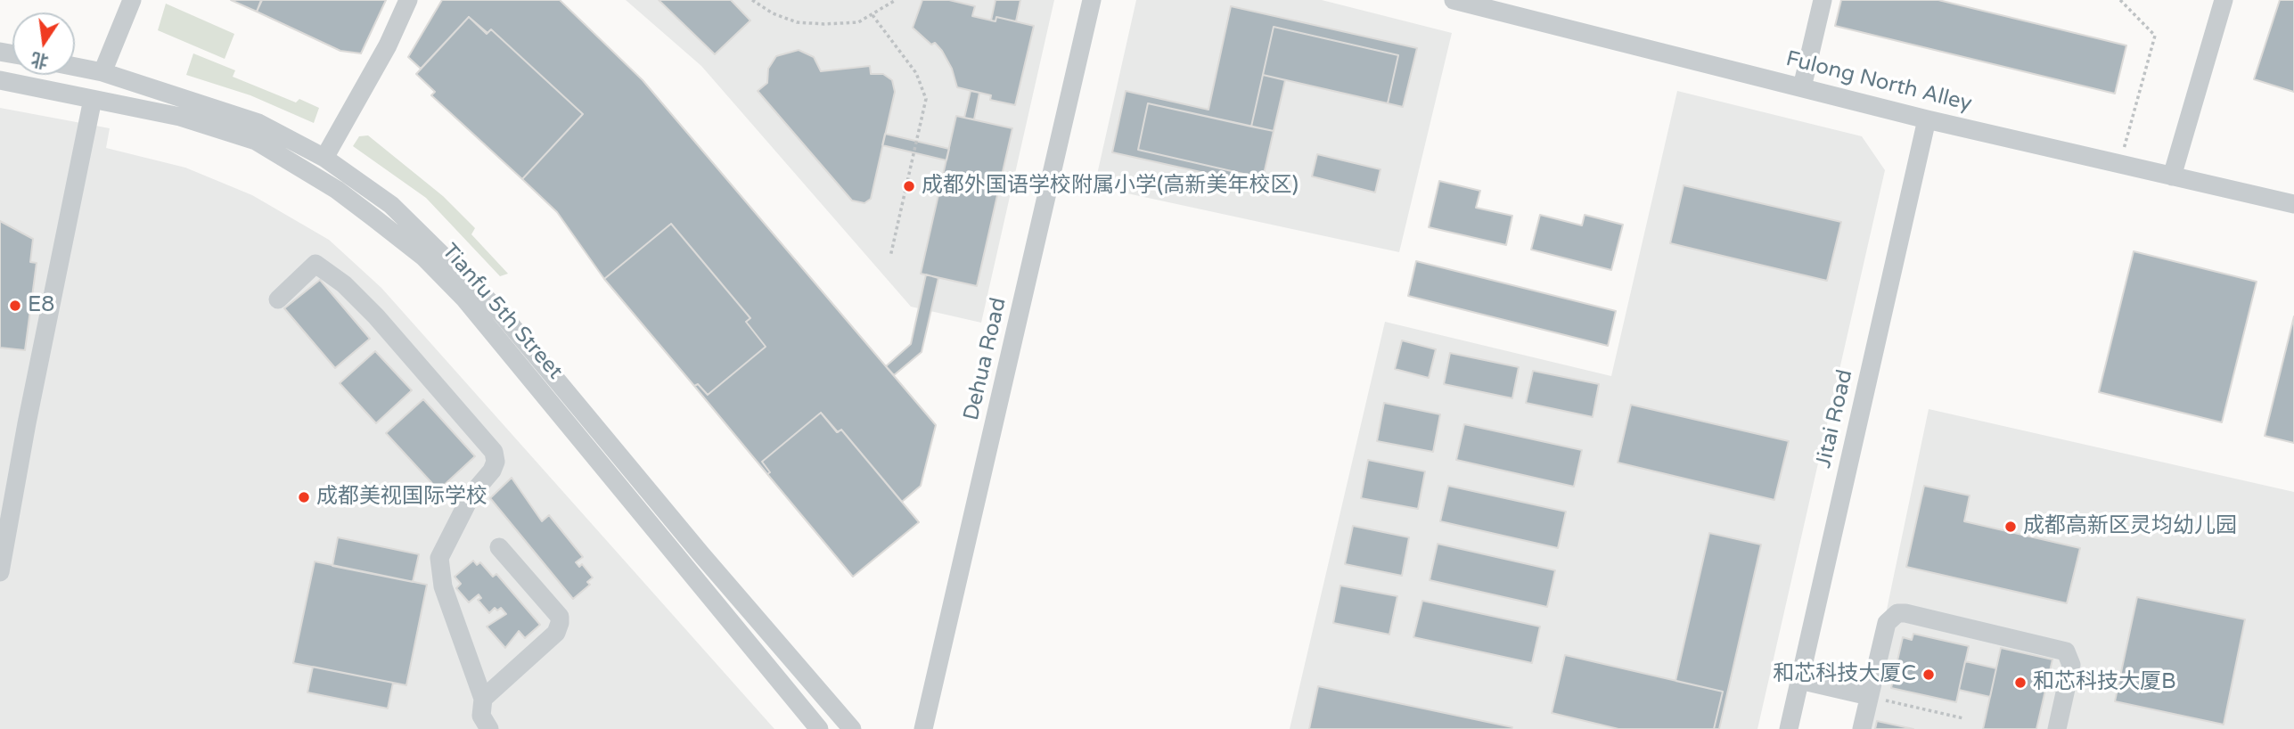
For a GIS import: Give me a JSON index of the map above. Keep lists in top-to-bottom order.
{
  "streets": {
    "street": [
      "Fulong North Alley",
      "Tianfu 5th Street",
      "Dehua Road",
      "Jitai Road"
    ]
  },
  "crossings": [
    ["Fulong North Alley", "Jitai Road"]
  ],
  "places": [
    "成都外国语学校附属小学(高新美年校区)",
    "E8",
    "成都美视国际学校",
    "成都高新区灵均幼儿园",
    "和芯科技大厦C",
    "和芯科技大厦B"
  ],
  "north": "bottom"
}
